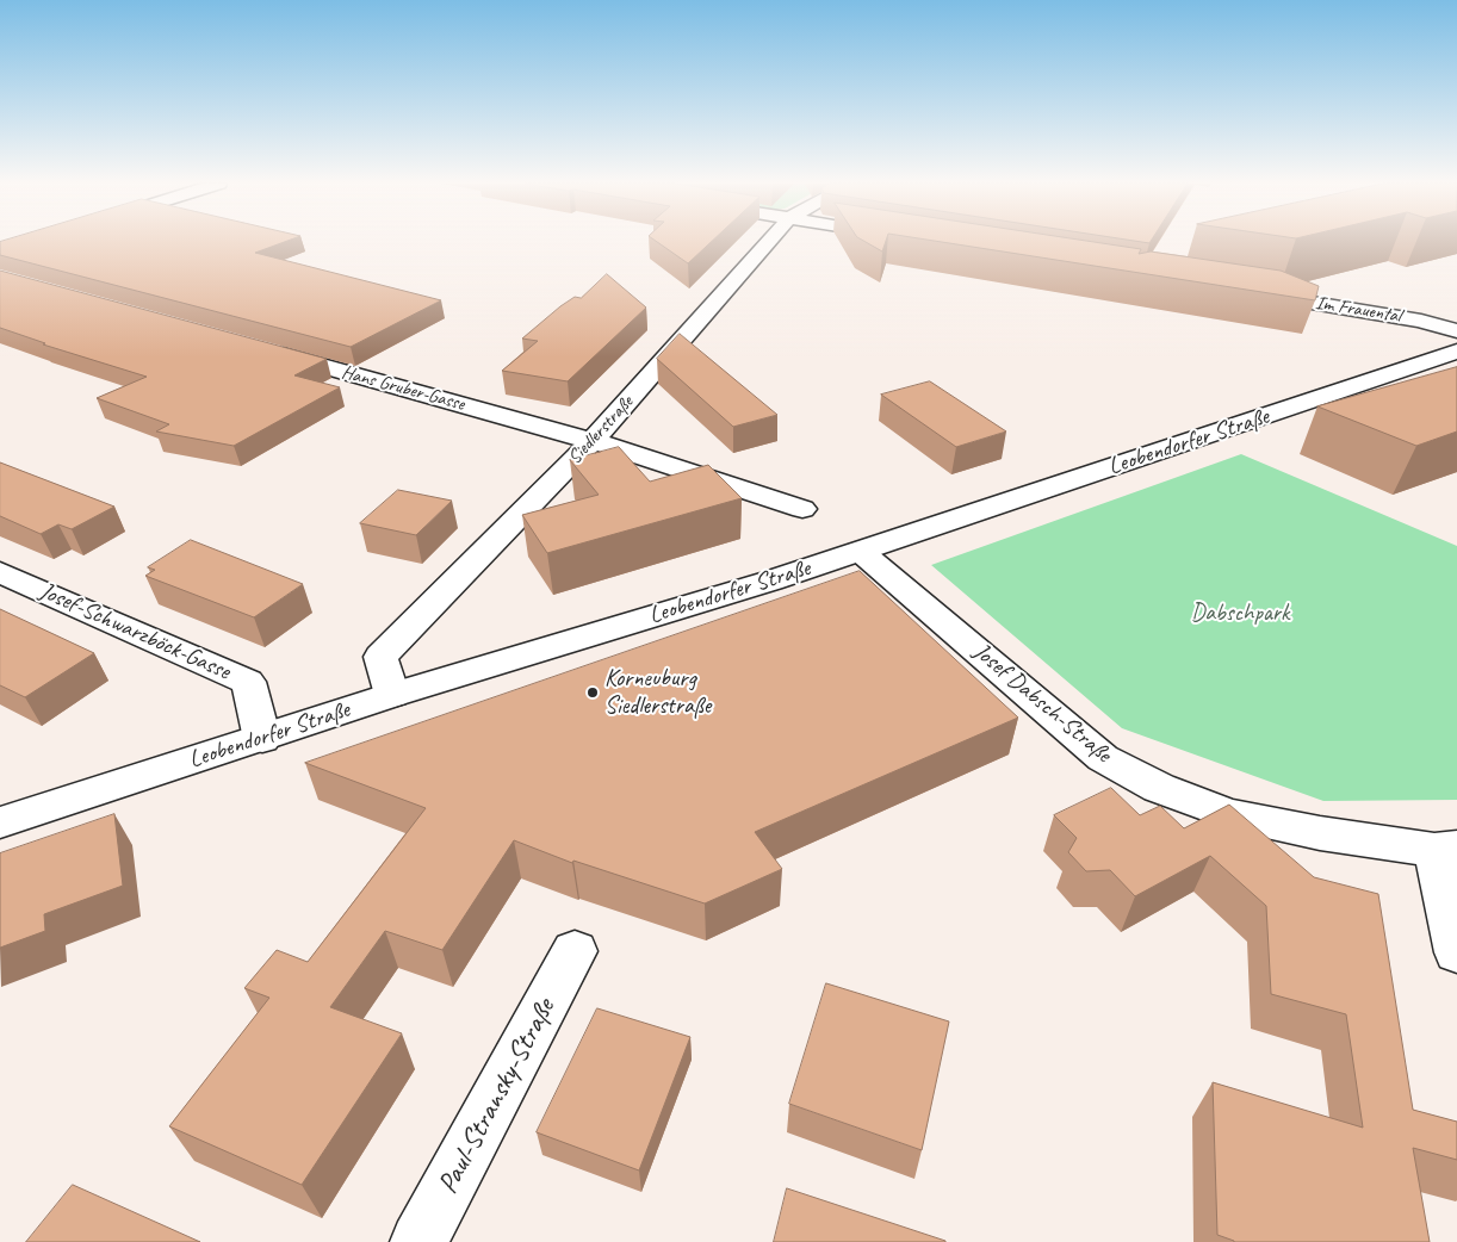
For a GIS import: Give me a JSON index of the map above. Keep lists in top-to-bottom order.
{
  "streets": {
    "street": [
      "Im Frauental",
      "Hans Gruber-Gasse",
      "Siedlerstraße",
      "Leobendorfer Straße",
      "Josef-Schwarzböck-Gasse",
      "Josef Dabsch-Straße",
      "Paul-Stransky-Straße"
    ]
  },
  "crossings": [
    ["Hans Gruber-Gasse", "Siedlerstraße"],
    ["Siedlerstraße", "Leobendorfer Straße"],
    ["Leobendorfer Straße", "Josef-Schwarzböck-Gasse"],
    ["Leobendorfer Straße", "Josef Dabsch-Straße"]
  ],
  "parks": ["Dabschpark"],
  "places": ["Korneuburg Siedlerstraße"]
}
